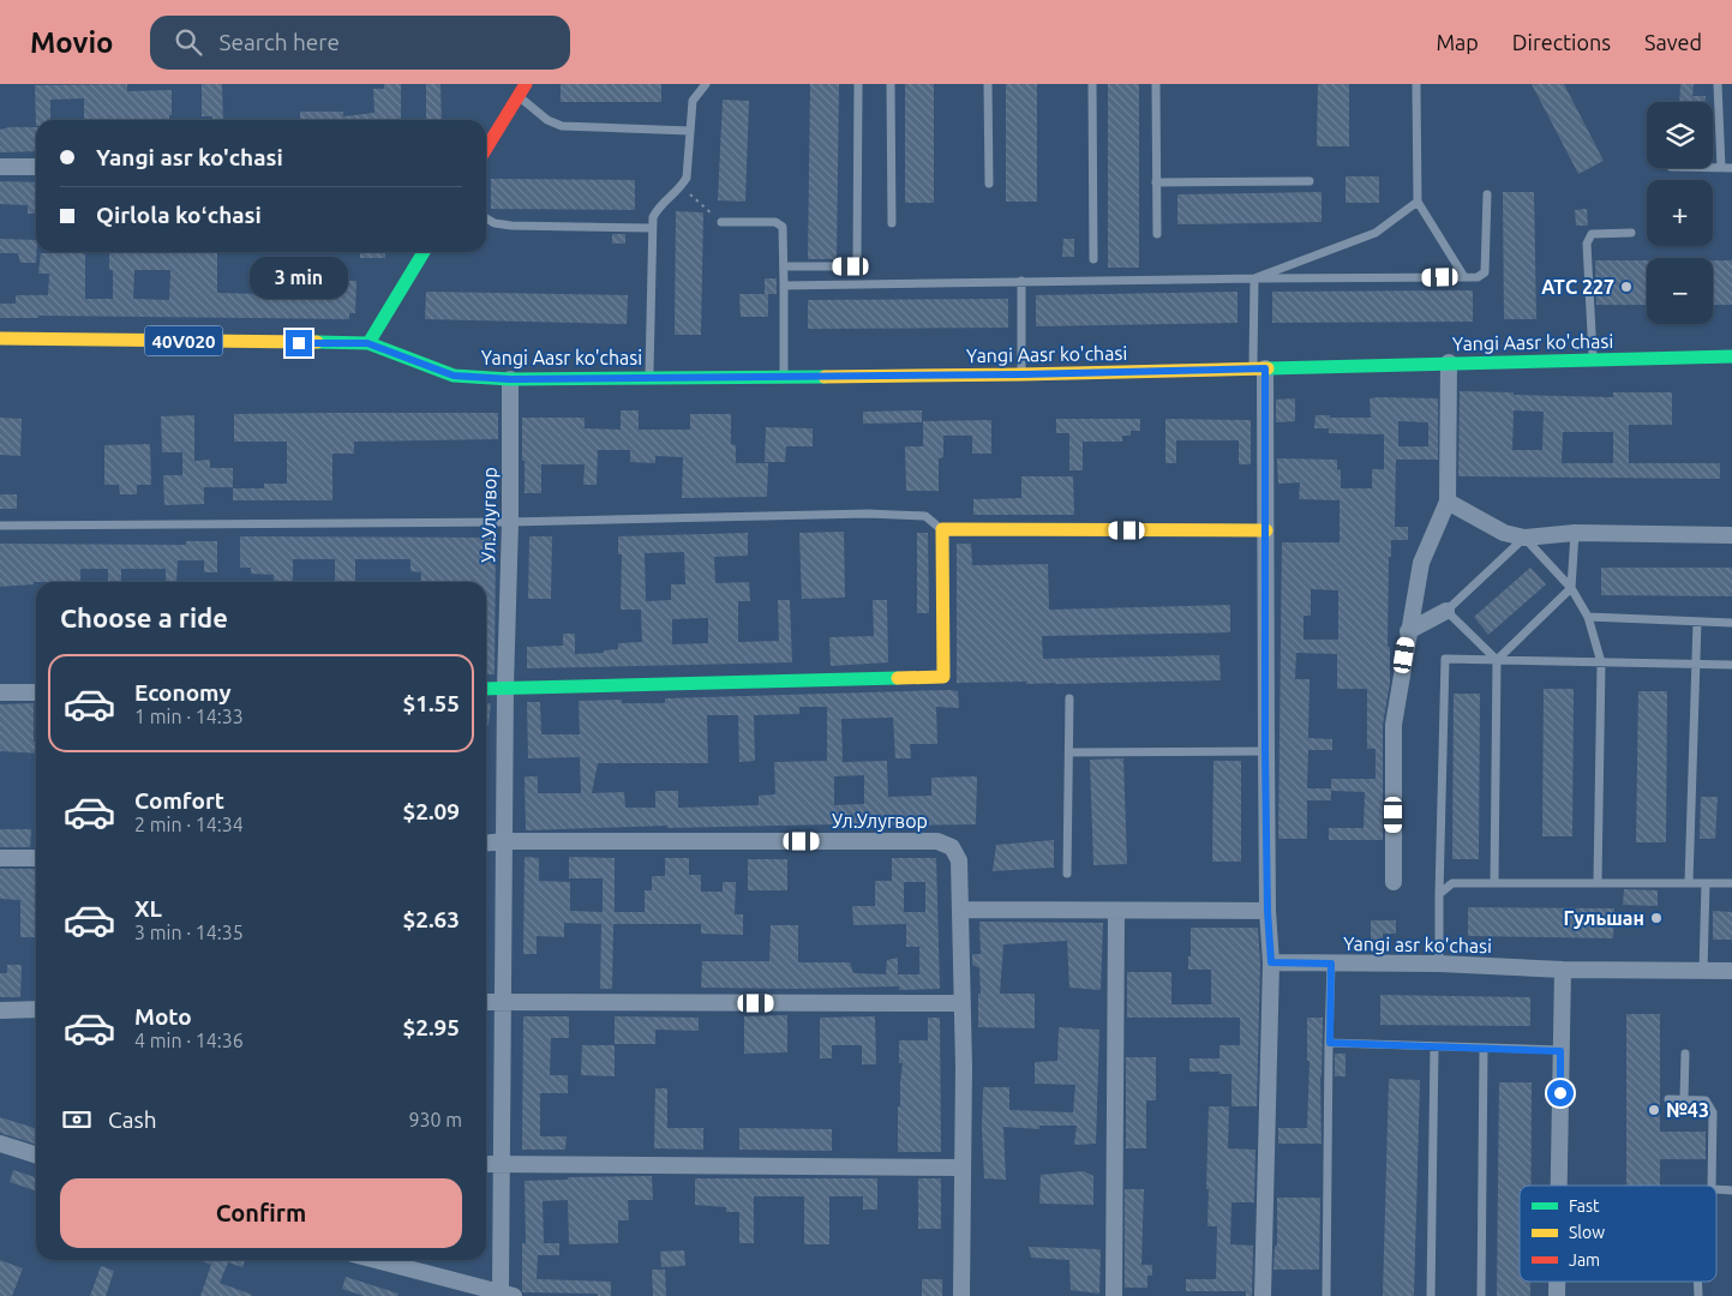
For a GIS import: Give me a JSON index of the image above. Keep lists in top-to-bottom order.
{
  "streets": {
    "main road": ["40V020", "Yangi Aasr ko'chasi"],
    "street": ["Ул.Улугвор", "Yangi asr ko'chasi"]
  },
  "crossings": [
    ["40V020", "Yangi Aasr ko'chasi"],
    ["Yangi Aasr ko'chasi", "Ул.Улугвор"]
  ],
  "places": ["АТС 227", "Гульшан", "№43"],
  "legend": ["Fast", "Slow", "Jam"],
  "page": {
    "header": "Movio",
    "search": "Search here",
    "nav": ["Map", "Directions", "Saved"],
    "map_buttons": ["+", "−"],
    "banner": ["Yangi asr ko'chasi", "Qirlola koʻchasi"],
    "bubble": "3 min",
    "heading": "Choose a ride",
    "list": [
      {
        "name": "Economy",
        "note": "1 min · 14:33",
        "value": "$1.55"
      },
      {
        "name": "Comfort",
        "note": "2 min · 14:34",
        "value": "$2.09"
      },
      {
        "name": "XL",
        "note": "3 min · 14:35",
        "value": "$2.63"
      },
      {
        "name": "Moto",
        "note": "4 min · 14:36",
        "value": "$2.95"
      }
    ],
    "pay": ["Cash", "930 m"],
    "buttons": "Confirm"
  }
}
